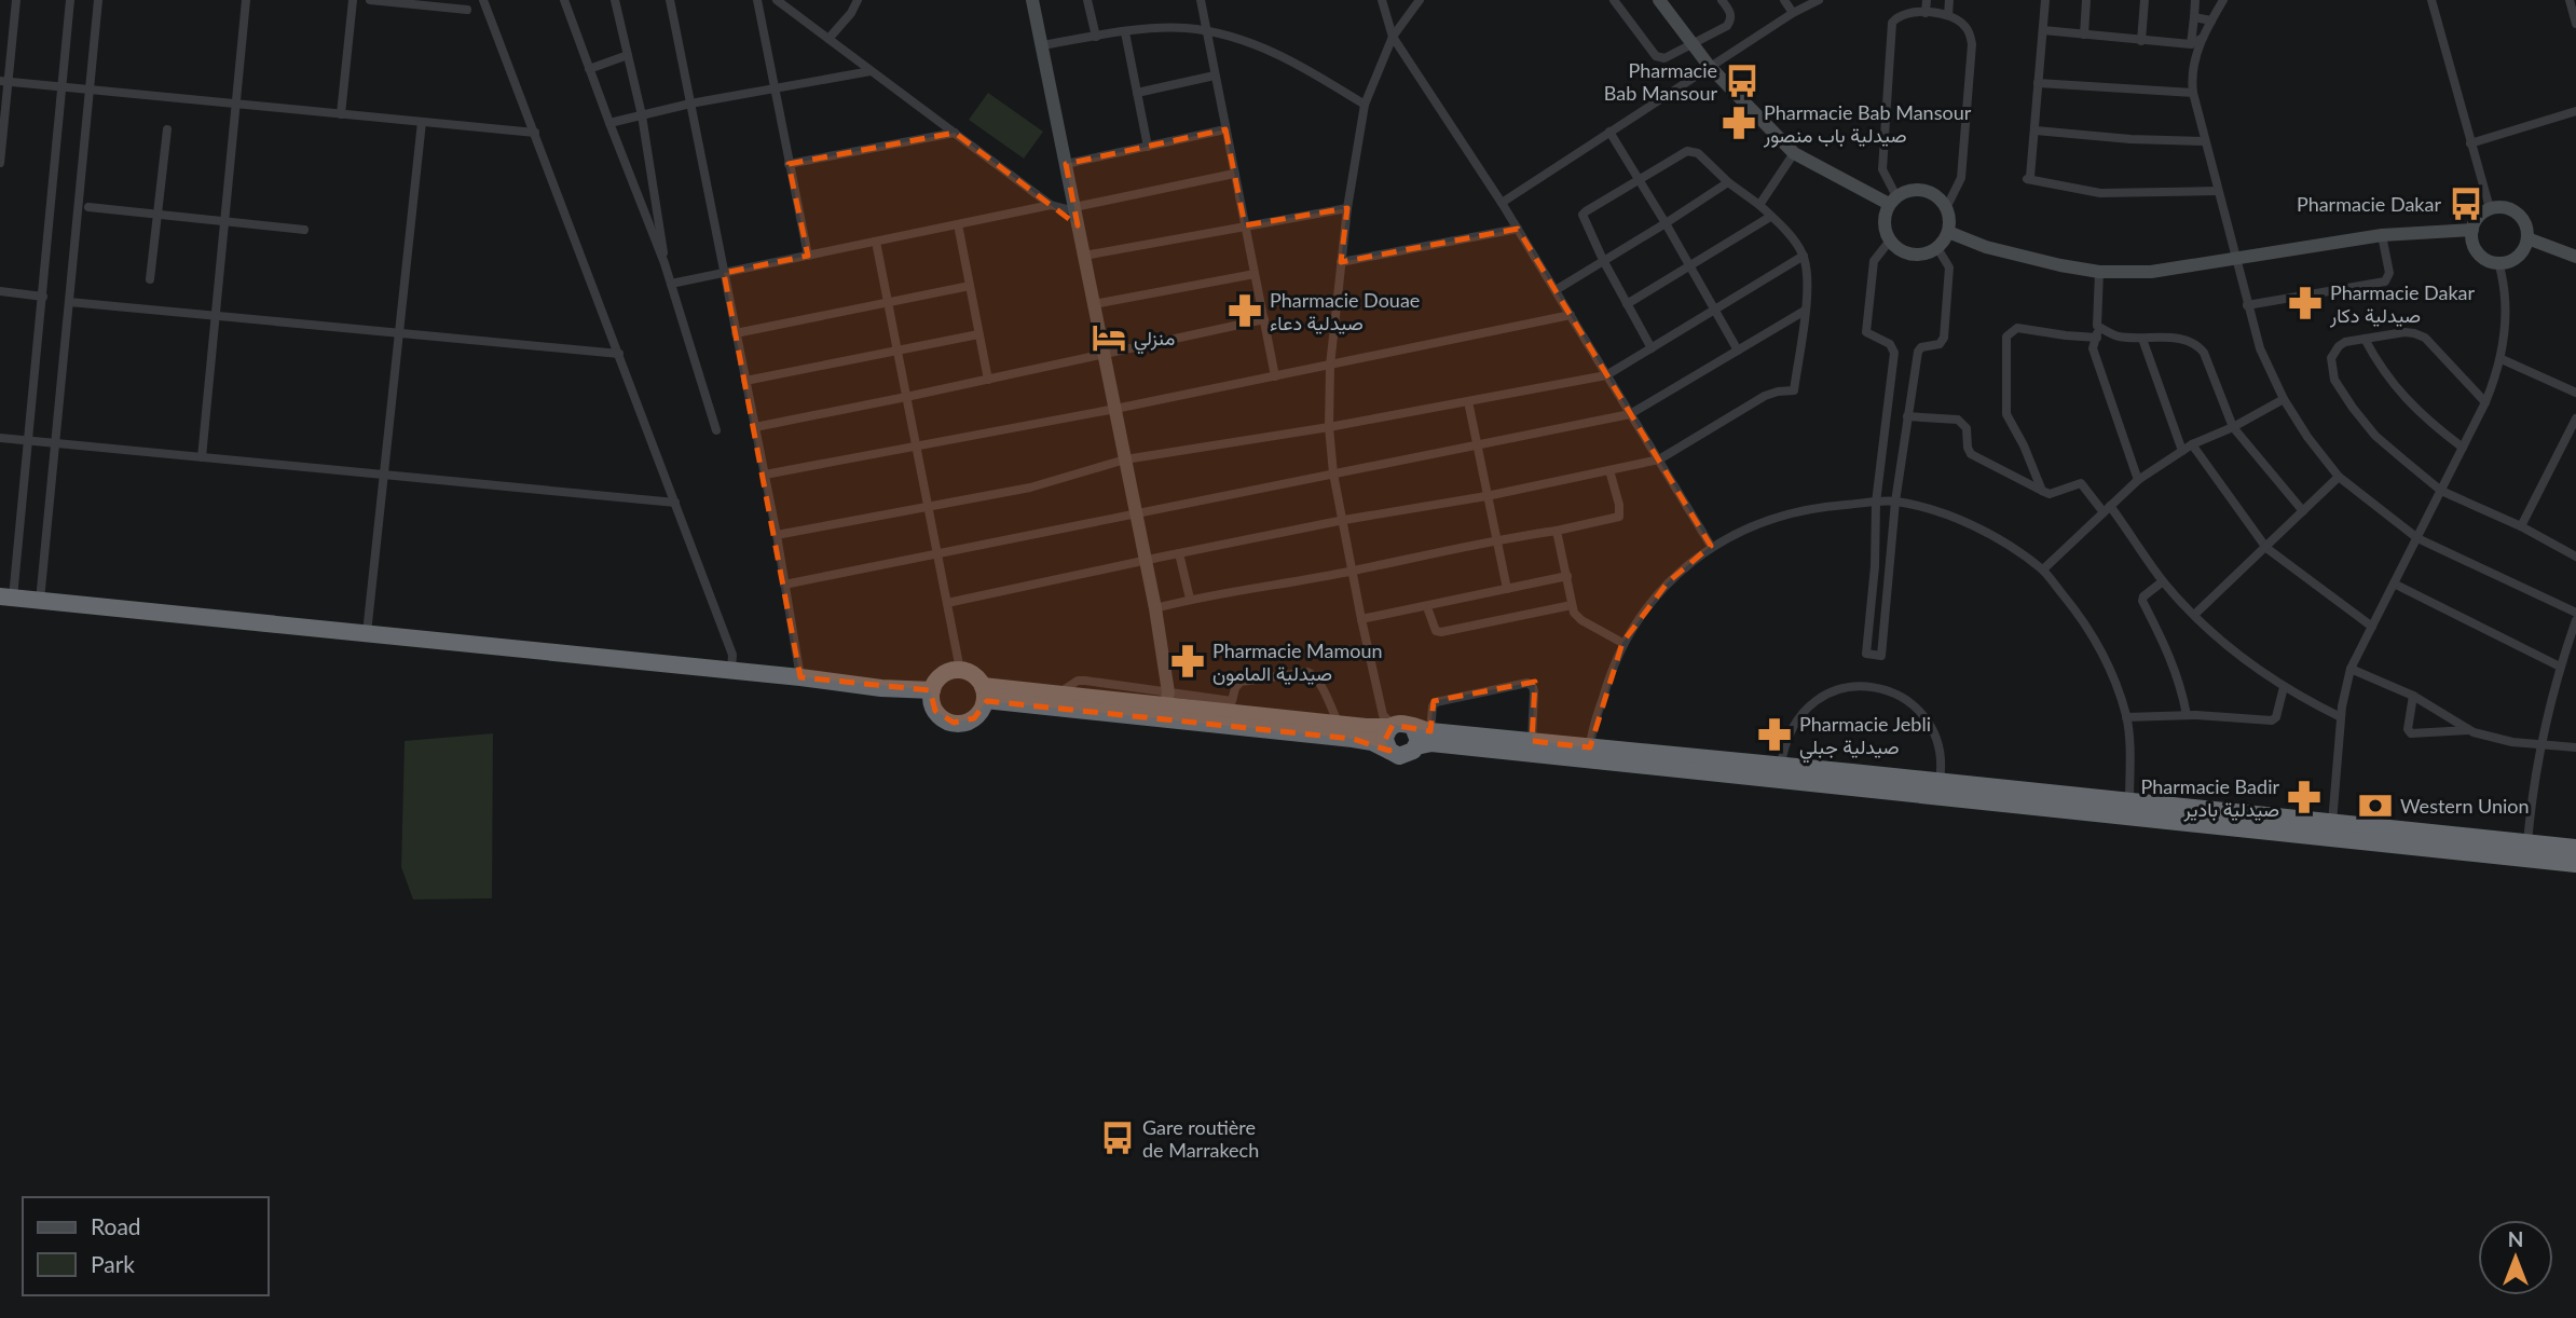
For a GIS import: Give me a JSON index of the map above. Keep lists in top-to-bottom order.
{
  "places": {
    "bus stop": ["Pharmacie Bab Mansour", "Pharmacie Dakar", "Gare routière de Marrakech"],
    "pharmacy": [
      "Pharmacie Bab Mansour صيدلية باب منصور",
      "Pharmacie Dakar صيدلية دكار",
      "Pharmacie Douae صيدلية دعاء",
      "Pharmacie Mamoun صيدلية المامون",
      "Pharmacie Jebli صيدلية جبلي",
      "Pharmacie Badir صيدلية بادير"
    ],
    "hotel": ["منزلي"],
    "bank": ["Western Union"]
  },
  "legend": ["Road", "Park"],
  "north": "top"
}
